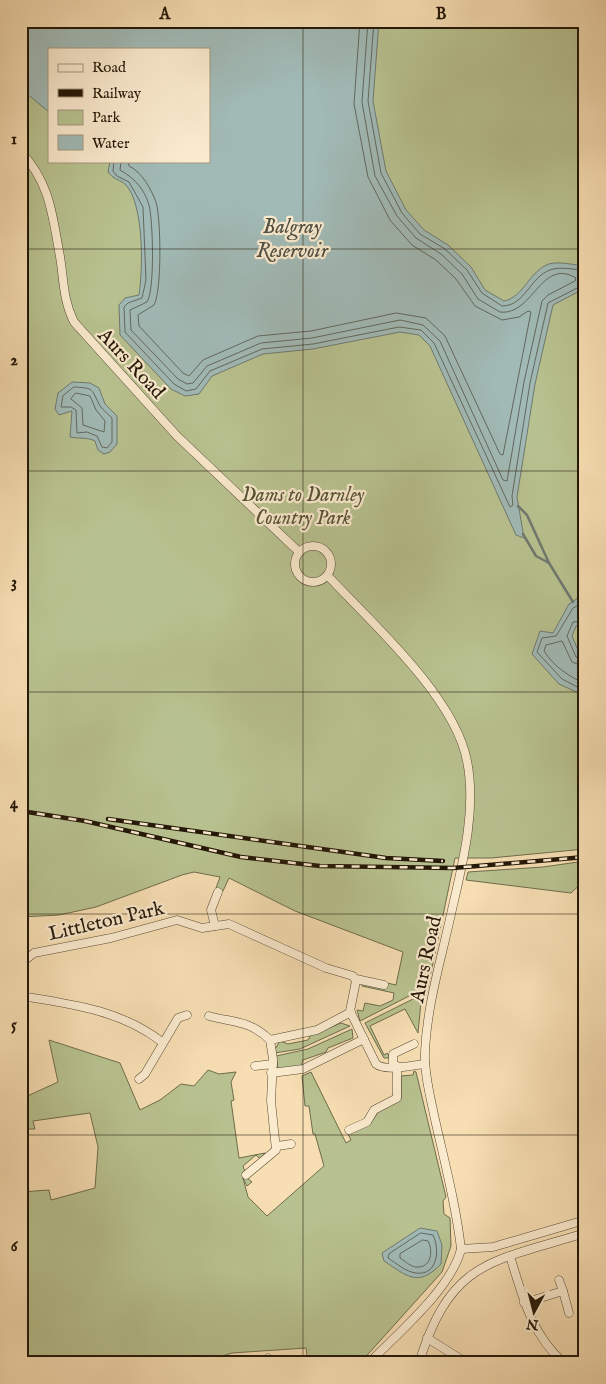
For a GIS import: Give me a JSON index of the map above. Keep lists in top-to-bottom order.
{
  "streets": {
    "street": ["Aurs Road", "Littleton Park"]
  },
  "water": ["Balgray Reservoir"],
  "parks": ["Dams to Darnley Country Park"],
  "legend": [
    "Road",
    "Railway",
    "Park",
    "Water"
  ],
  "north": "bottom",
  "grid": {
    "columns": ["A", "B"],
    "rows": [
      "1",
      "2",
      "3",
      "4",
      "5",
      "6"
    ]
  }
}
